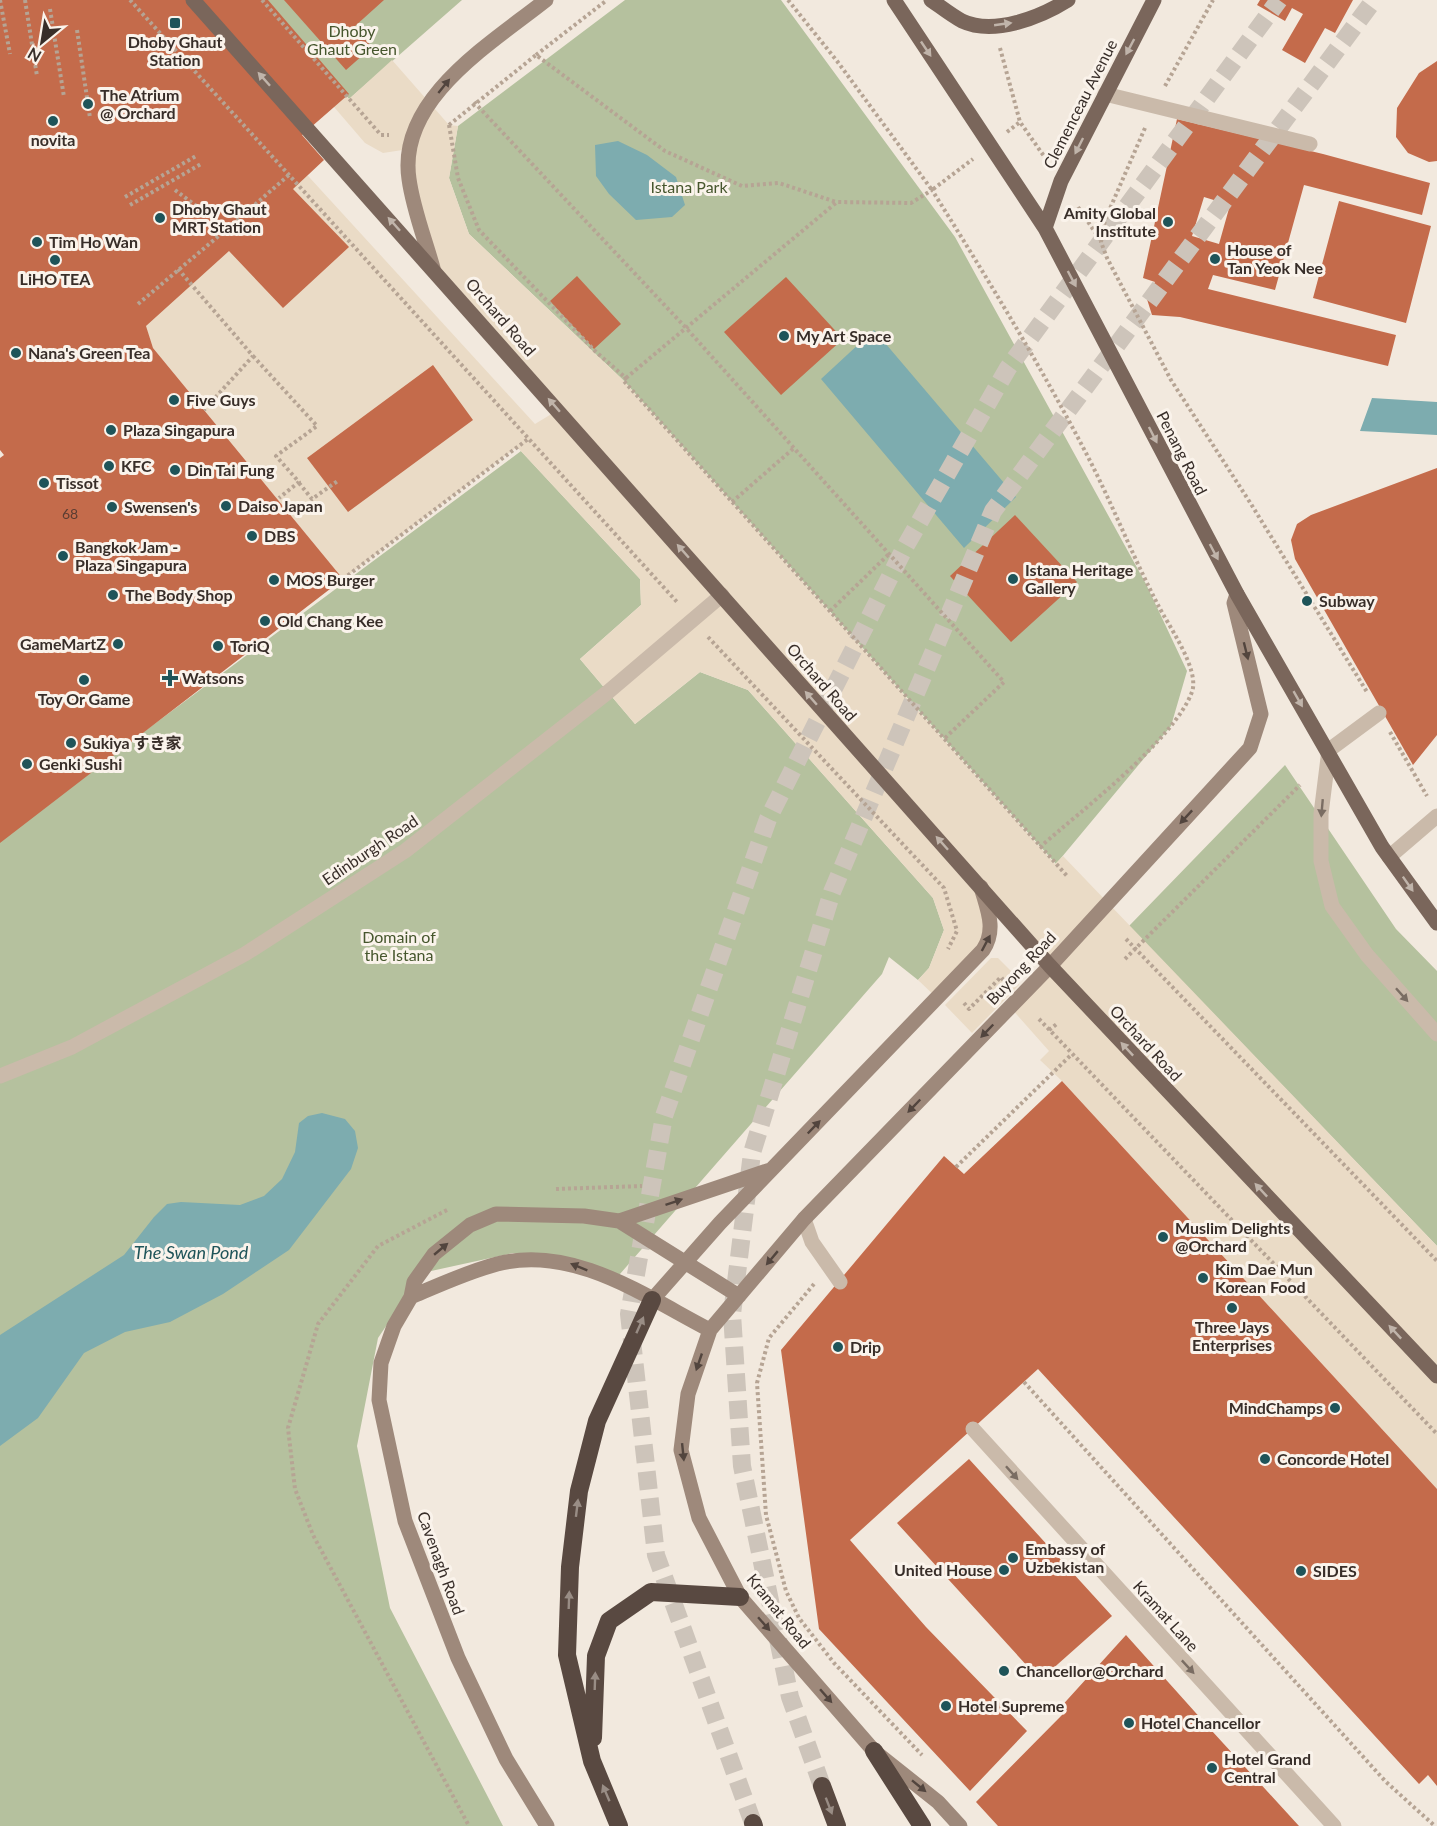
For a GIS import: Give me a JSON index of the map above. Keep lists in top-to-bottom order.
{
  "streets": {
    "main road": ["Clemenceau Avenue", "Orchard Road", "Penang Road"],
    "street": ["Buyong Road", "Cavenagh Road", "Kramat Road"],
    "lane": ["Edinburgh Road", "Kramat Lane"]
  },
  "crossings": [
    ["Clemenceau Avenue", "Penang Road"],
    ["Orchard Road", "Edinburgh Road"],
    ["Orchard Road", "Buyong Road"],
    ["Penang Road", "Buyong Road"],
    ["Buyong Road", "Cavenagh Road"],
    ["Buyong Road", "Kramat Road"]
  ],
  "one_way": [
    "Clemenceau Avenue",
    "Orchard Road",
    "Penang Road",
    "Kramat Road",
    "Kramat Lane"
  ],
  "water": ["The Swan Pond"],
  "parks": ["Dhoby Ghaut Green", "Istana Park", "Domain of the Istana"],
  "places": {
    "transit": ["Dhoby Ghaut Station"],
    "other": [
      "The Atrium @ Orchard",
      "novita",
      "Dhoby Ghaut MRT Station",
      "Amity Global Institute",
      "Tim Ho Wan",
      "House of Tan Yeok Nee",
      "LiHO TEA",
      "My Art Space",
      "Nana's Green Tea",
      "Five Guys",
      "Plaza Singapura",
      "KFC",
      "Din Tai Fung",
      "Tissot",
      "Daiso Japan",
      "Swensen's",
      "DBS",
      "Bangkok Jam - Plaza Singapura",
      "Istana Heritage Gallery",
      "MOS Burger",
      "The Body Shop",
      "Subway",
      "Old Chang Kee",
      "GameMartZ",
      "ToriQ",
      "Toy Or Game",
      "Sukiya すき家",
      "Genki Sushi",
      "Muslim Delights @Orchard",
      "Kim Dae Mun Korean Food",
      "Three Jays Enterprises",
      "Drip",
      "MindChamps",
      "Concorde Hotel",
      "Embassy of Uzbekistan",
      "United House",
      "SIDES",
      "Chancellor@Orchard",
      "Hotel Supreme",
      "Hotel Chancellor",
      "Hotel Grand Central"
    ],
    "health": ["Watsons"]
  },
  "house_numbers": ["68"],
  "north": "bottom left"
}
